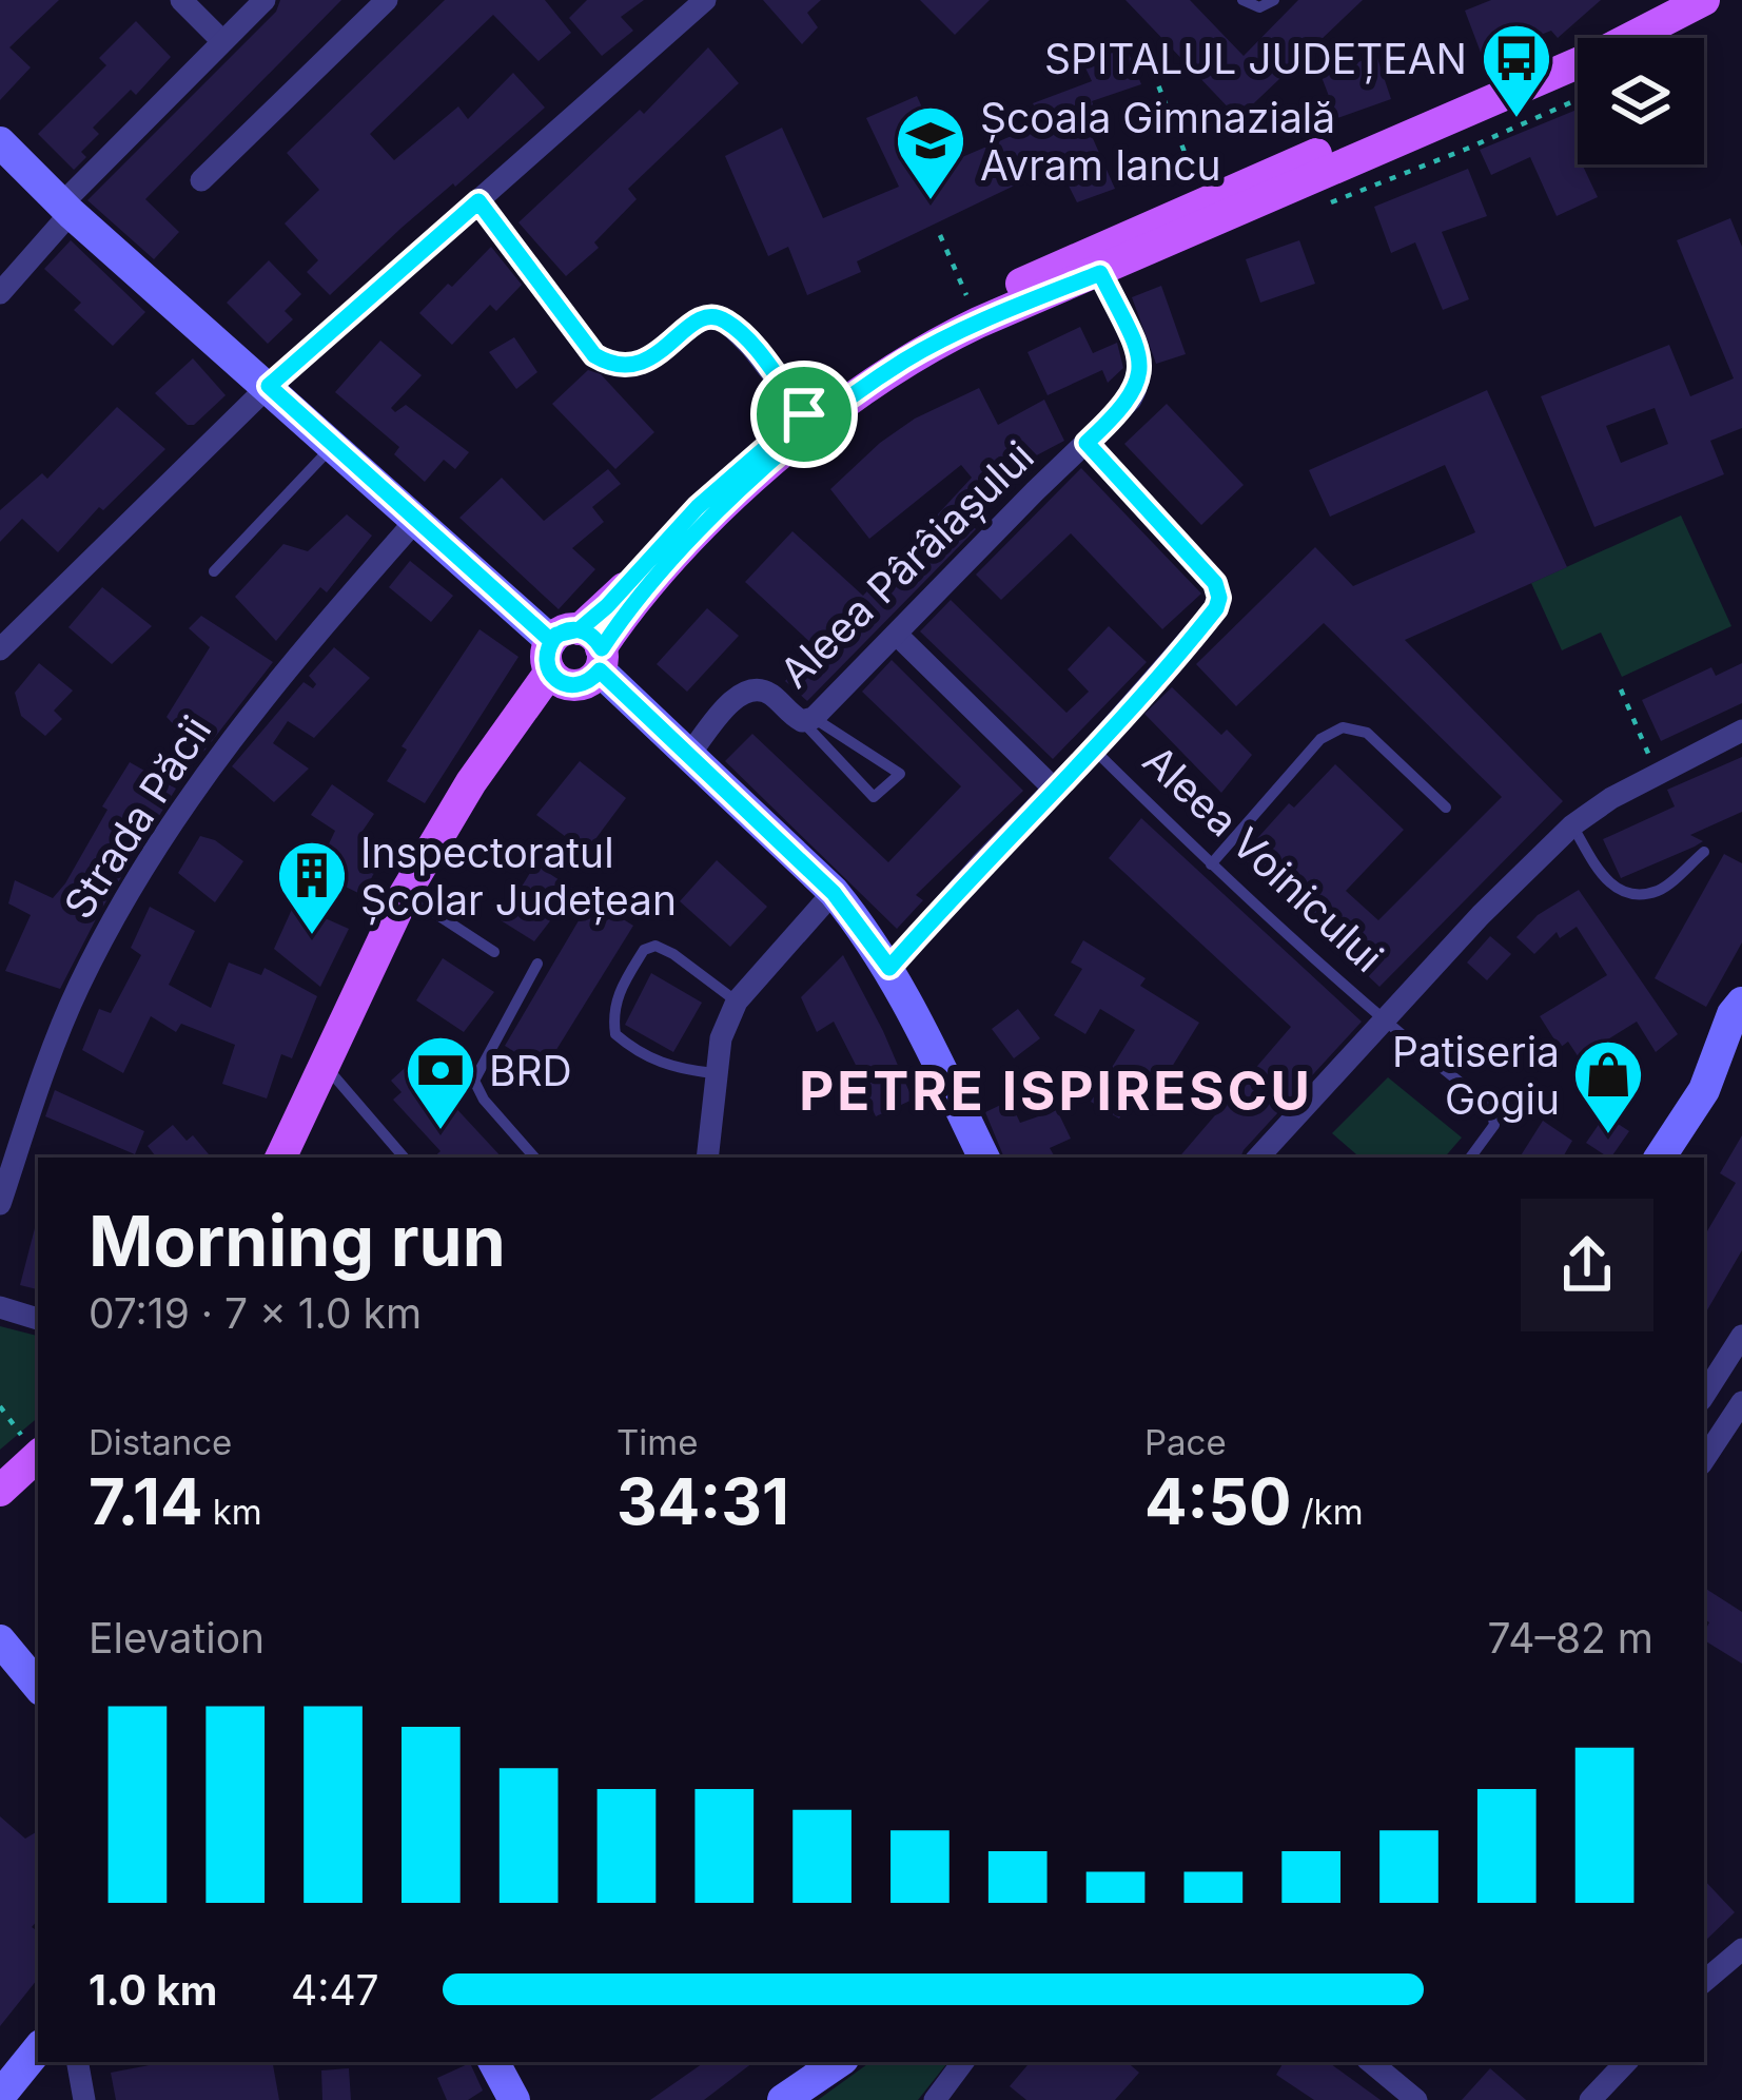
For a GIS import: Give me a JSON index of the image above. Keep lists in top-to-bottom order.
{
  "streets": {
    "street": ["Aleea Pârâiașului", "Strada Păcii"],
    "lane": ["Aleea Voinicului"]
  },
  "districts": ["PETRE ISPIRESCU"],
  "places": {
    "bus stop": ["SPITALUL JUDEȚEAN"],
    "school or university": ["Școala Gimnazială Avram Iancu"],
    "building": ["Inspectoratul Școlar Județean"],
    "bank": ["BRD"],
    "shop": ["Patiseria Gogiu"]
  },
  "page": {
    "heading": ["Morning run", "07:19 · 7 × 1.0 km"],
    "stats": [
      ["Distance", "7.14 km"],
      ["Time", "34:31"],
      ["Pace", "4:50 /km"]
    ],
    "chart": ["Elevation", "74–82 m"],
    "list": [
      {
        "name": "1.0 km",
        "note": "4:47"
      }
    ]
  }
}
